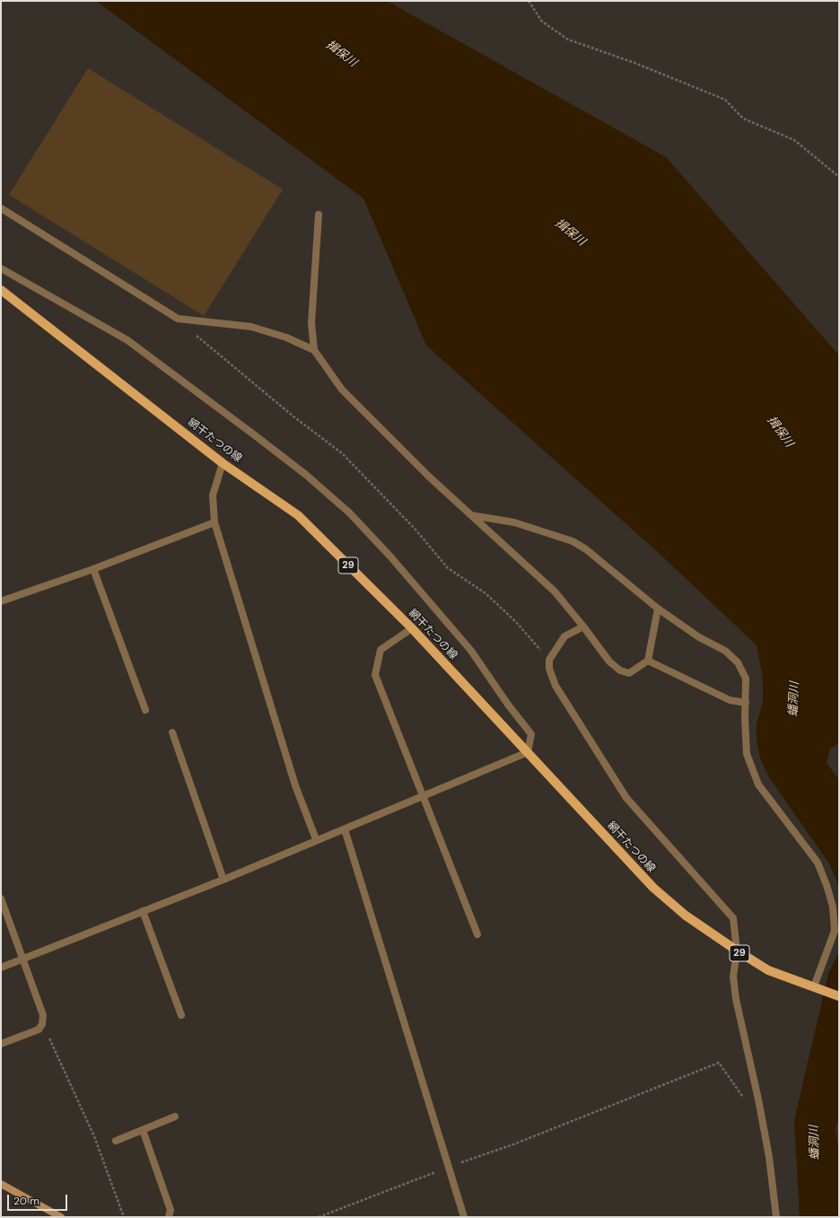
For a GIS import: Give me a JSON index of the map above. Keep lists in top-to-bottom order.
{
  "streets": {
    "main road": ["網干たつの線", "29"]
  },
  "water": ["揖保川", "蟠洞川"],
  "scale_bar": "20 m"
}
